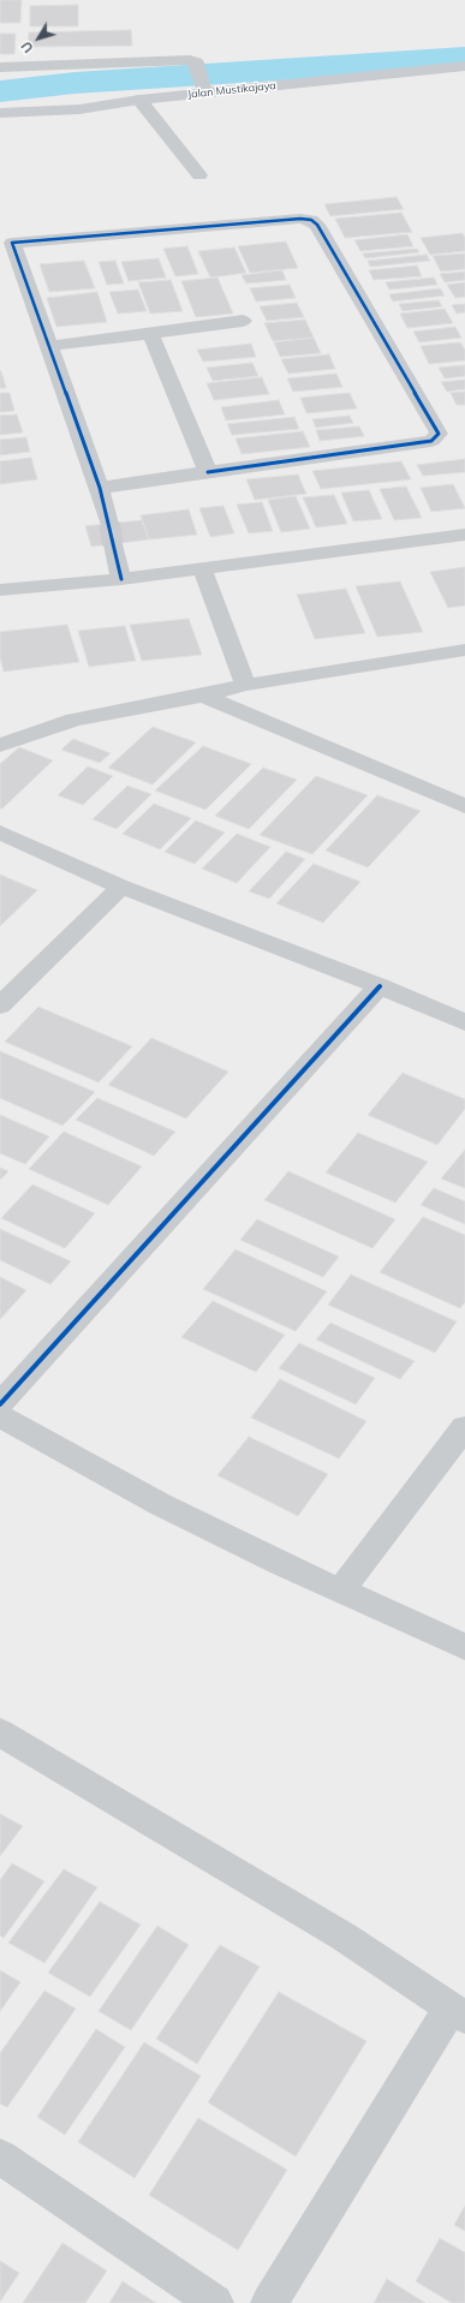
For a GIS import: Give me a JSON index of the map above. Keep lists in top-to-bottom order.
{
  "streets": {
    "main road": ["Jalan Mustikajaya"]
  },
  "north": "bottom left"
}
